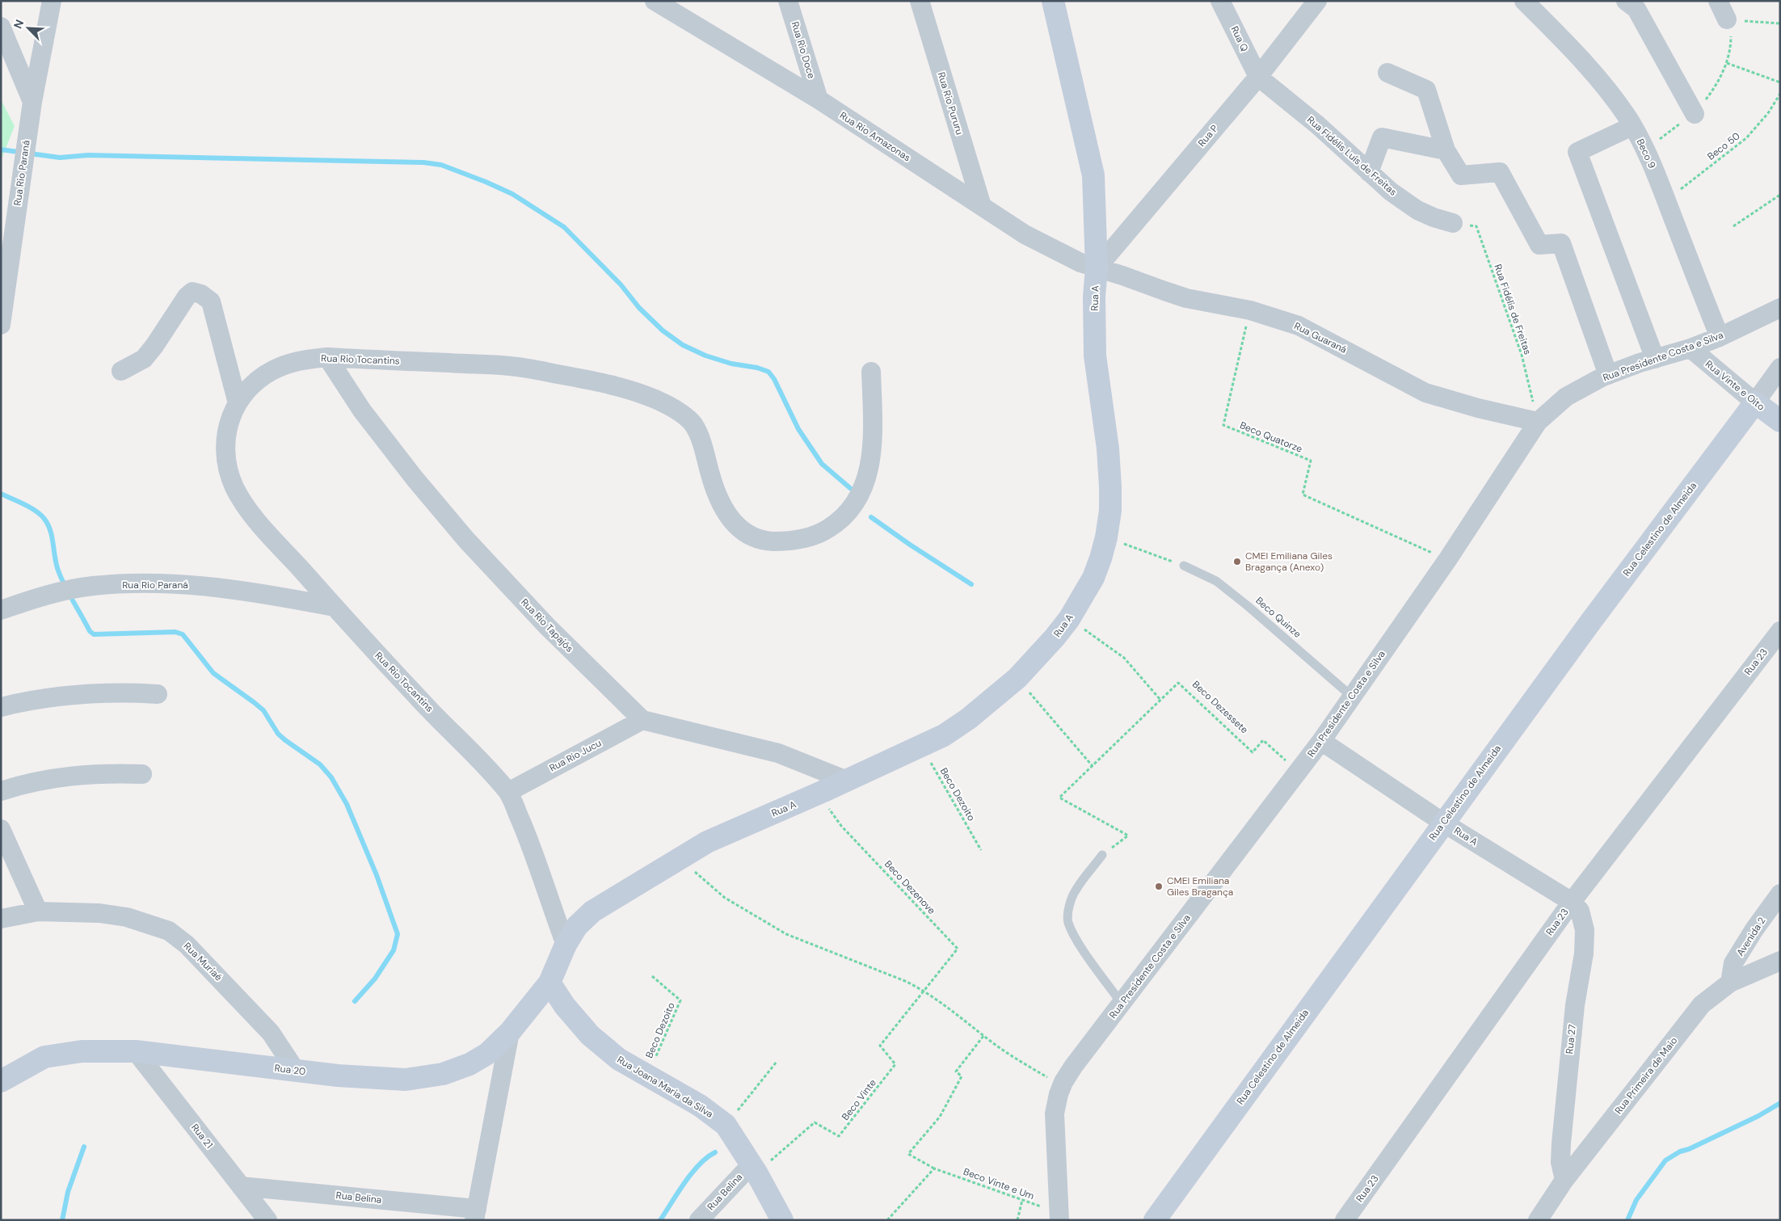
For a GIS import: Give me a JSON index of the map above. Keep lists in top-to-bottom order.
{
  "streets": {
    "street": [
      "Rua Q",
      "Rua Rio Doce",
      "Rua Rio Pururu",
      "Rua P",
      "Rua Rio Amazonas",
      "Beco 9",
      "Rua Fidélis Luís de Freitas",
      "Rua Rio Paraná",
      "Rua A",
      "Rua Guaraná",
      "Rua Presidente Costa e Silva",
      "Rua Rio Tocantins",
      "Rua Vinte e Oito",
      "Rua Celestino de Almeida",
      "Rua Rio Tapajós",
      "Rua 23",
      "Rua Rio Jucu",
      "Avenida 2",
      "Rua Muriaé",
      "Rua 27",
      "Rua 20",
      "Rua Primeira de Maio",
      "Rua Joana Maria da Silva",
      "Rua 21",
      "Rua Belina"
    ],
    "lane": ["Beco Quinze"],
    "path": [
      "Beco 50",
      "Rua Fidélis de Freitas",
      "Beco Quatorze",
      "Beco Dezessete",
      "Beco Dezoito",
      "Beco Dezenove",
      "Beco Vinte",
      "Beco Vinte e Um"
    ]
  },
  "crossings": [
    ["Rua Q", "Rua P"],
    ["Rua Q", "Rua Fidélis Luís de Freitas"],
    ["Rua Rio Doce", "Rua Rio Amazonas"],
    ["Rua Rio Pururu", "Rua Rio Amazonas"],
    ["Rua P", "Rua Rio Amazonas"],
    ["Rua P", "Rua Fidélis Luís de Freitas"],
    ["Rua P", "Rua A"],
    ["Rua P", "Rua Guaraná"],
    ["Rua Rio Amazonas", "Rua A"],
    ["Rua Rio Amazonas", "Rua Guaraná"],
    ["Beco 50", "Beco 9"],
    ["Beco 9", "Rua Presidente Costa e Silva"],
    ["Rua Fidélis Luís de Freitas", "Rua Fidélis de Freitas"],
    ["Rua Rio Paraná", "Rua Rio Tocantins"],
    ["Rua A", "Rua Guaraná"],
    ["Rua A", "Rua Presidente Costa e Silva"],
    ["Rua A", "Rua Rio Tocantins"],
    ["Rua A", "Rua Celestino de Almeida"],
    ["Rua A", "Rua 23"],
    ["Rua A", "Beco Dezoito"],
    ["Rua A", "Beco Dezenove"],
    ["Rua A", "Rua 27"],
    ["Rua A", "Rua 20"],
    ["Rua A", "Rua Joana Maria da Silva"],
    ["Rua Fidélis de Freitas", "Rua Guaraná"],
    ["Rua Fidélis de Freitas", "Rua Presidente Costa e Silva"],
    ["Rua Guaraná", "Rua Presidente Costa e Silva"],
    ["Rua Guaraná", "Beco Quatorze"],
    ["Rua Presidente Costa e Silva", "Rua Vinte e Oito"],
    ["Rua Presidente Costa e Silva", "Beco Quatorze"],
    ["Rua Presidente Costa e Silva", "Beco Quinze"],
    ["Rua Presidente Costa e Silva", "Beco Dezessete"],
    ["Rua Presidente Costa e Silva", "Beco Vinte e Um"],
    ["Rua Rio Tocantins", "Rua Rio Tapajós"],
    ["Rua Rio Tocantins", "Rua Rio Jucu"],
    ["Rua Vinte e Oito", "Rua Celestino de Almeida"],
    ["Rua Rio Tapajós", "Rua Rio Jucu"],
    ["Rua 23", "Rua 27"],
    ["Beco Dezoito", "Rua Joana Maria da Silva"],
    ["Beco Dezenove", "Beco Vinte"],
    ["Avenida 2", "Rua Primeira de Maio"],
    ["Rua Muriaé", "Rua 20"],
    ["Rua 27", "Rua Primeira de Maio"],
    ["Rua 20", "Rua Joana Maria da Silva"],
    ["Rua 20", "Rua 21"],
    ["Rua Joana Maria da Silva", "Beco Vinte"],
    ["Rua Joana Maria da Silva", "Rua Belina"],
    ["Beco Vinte", "Rua Belina"],
    ["Rua 21", "Rua Belina"]
  ],
  "places": ["CMEI Emiliana Giles Bragança (Anexo)", "CMEI Emiliana Giles Bragança"],
  "north": "top left"
}
